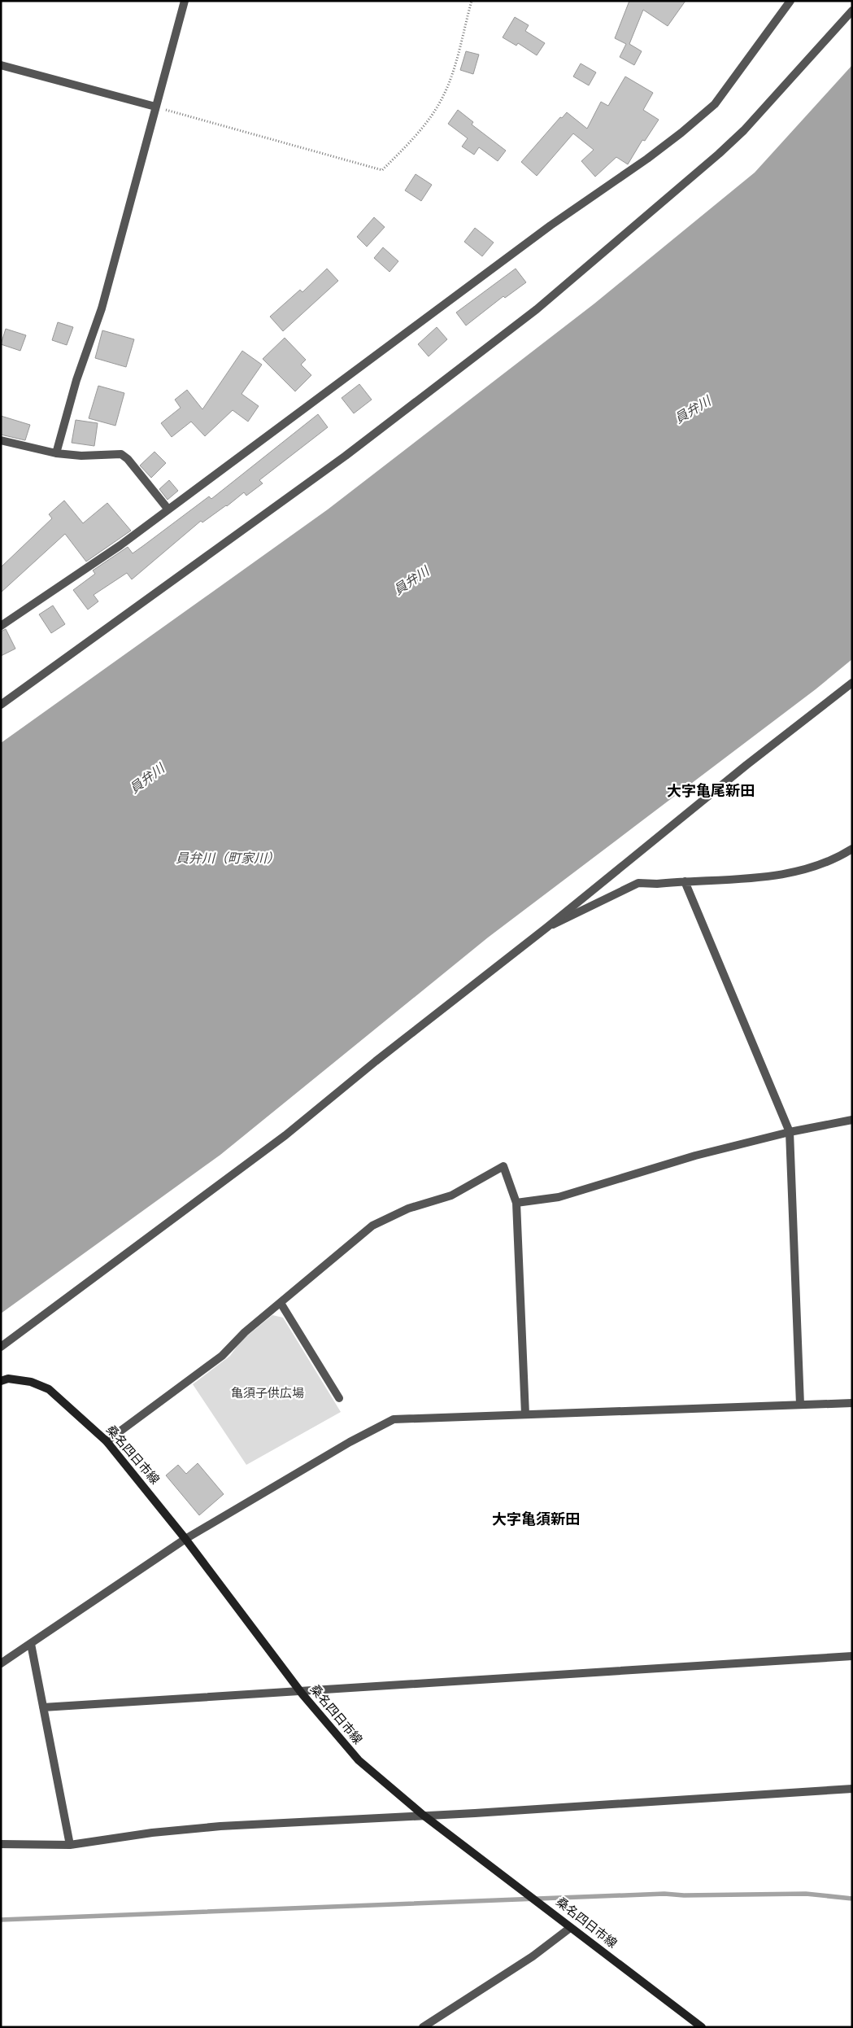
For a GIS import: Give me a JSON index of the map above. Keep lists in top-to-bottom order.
{
  "streets": {
    "main road": ["桑名四日市線"]
  },
  "districts": ["大字亀尾新田", "大字亀須新田"],
  "water": ["員弁川", "員弁川（町家川）"],
  "parks": ["亀須子供広場"]
}
